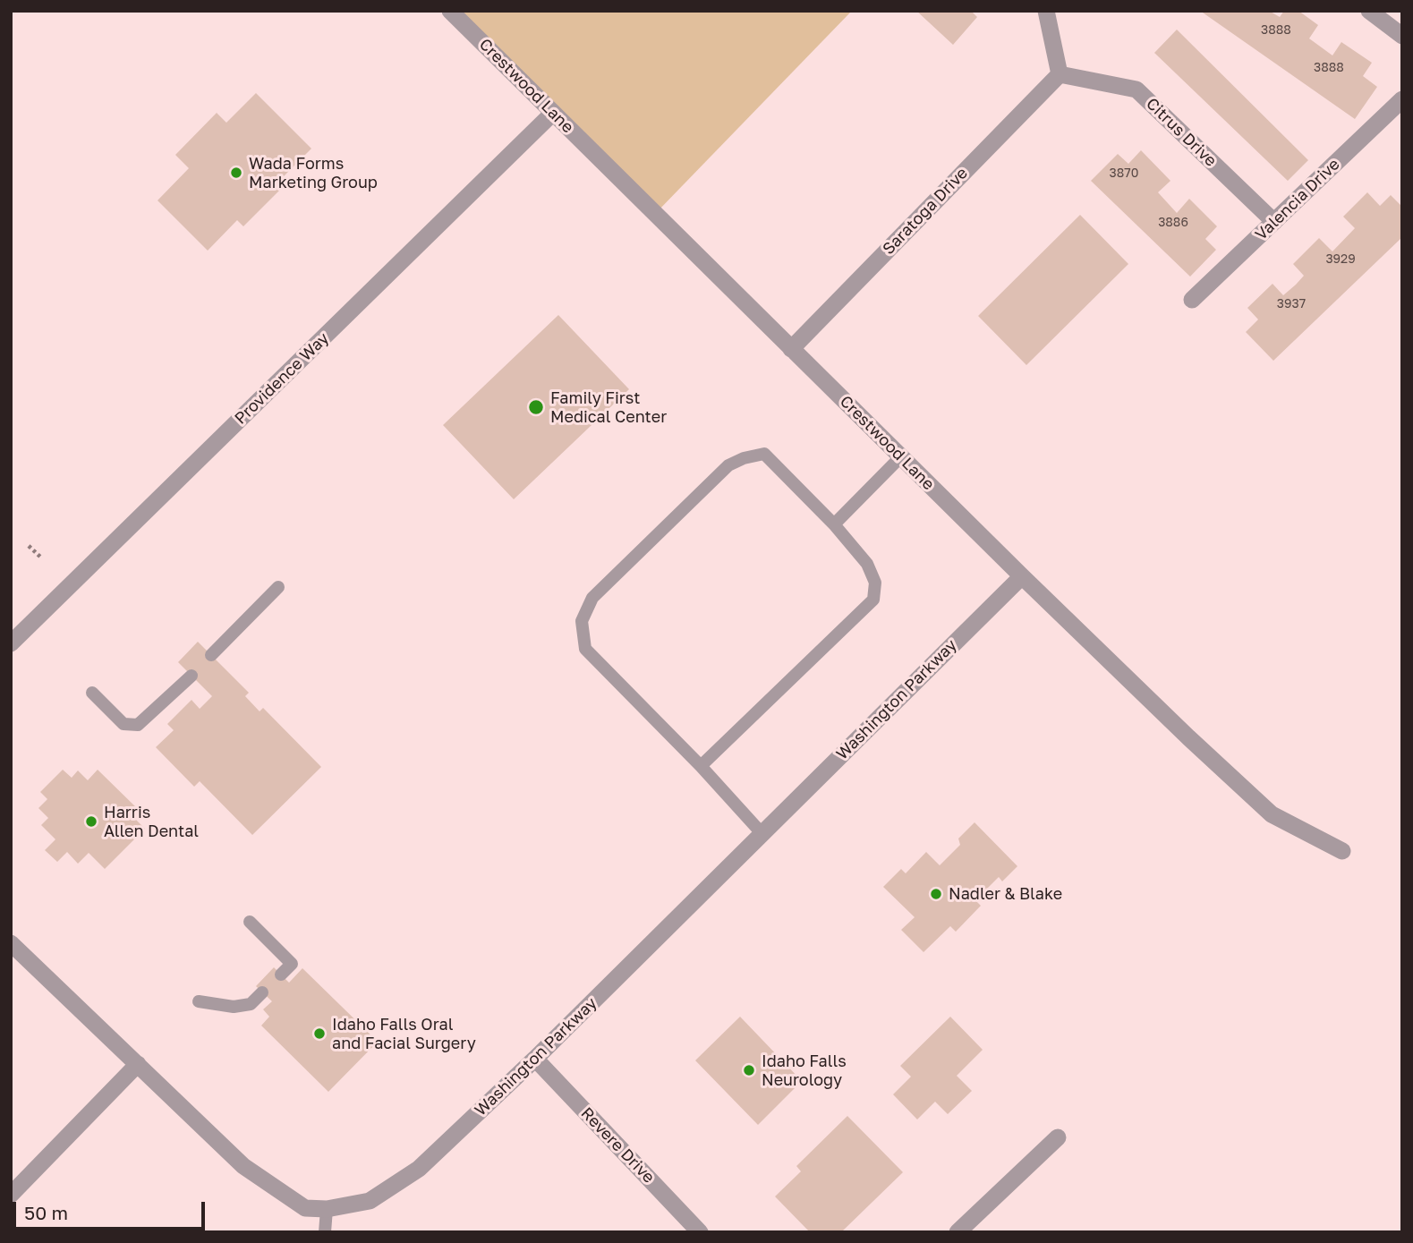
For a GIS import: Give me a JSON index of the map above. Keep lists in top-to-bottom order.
{
  "streets": {
    "street": [
      "Crestwood Lane",
      "Citrus Drive",
      "Valencia Drive",
      "Saratoga Drive",
      "Providence Way",
      "Washington Parkway",
      "Revere Drive"
    ]
  },
  "crossings": [
    ["Crestwood Lane", "Saratoga Drive"],
    ["Crestwood Lane", "Providence Way"],
    ["Crestwood Lane", "Washington Parkway"],
    ["Citrus Drive", "Valencia Drive"],
    ["Citrus Drive", "Saratoga Drive"],
    ["Washington Parkway", "Revere Drive"]
  ],
  "places": [
    "Wada Forms Marketing Group",
    "Family First Medical Center",
    "Harris Allen Dental",
    "Nadler & Blake",
    "Idaho Falls Oral and Facial Surgery",
    "Idaho Falls Neurology"
  ],
  "house_numbers": [
    "3888",
    "3888",
    "3870",
    "3886",
    "3929",
    "3937"
  ],
  "scale_bar": "50 m"
}
